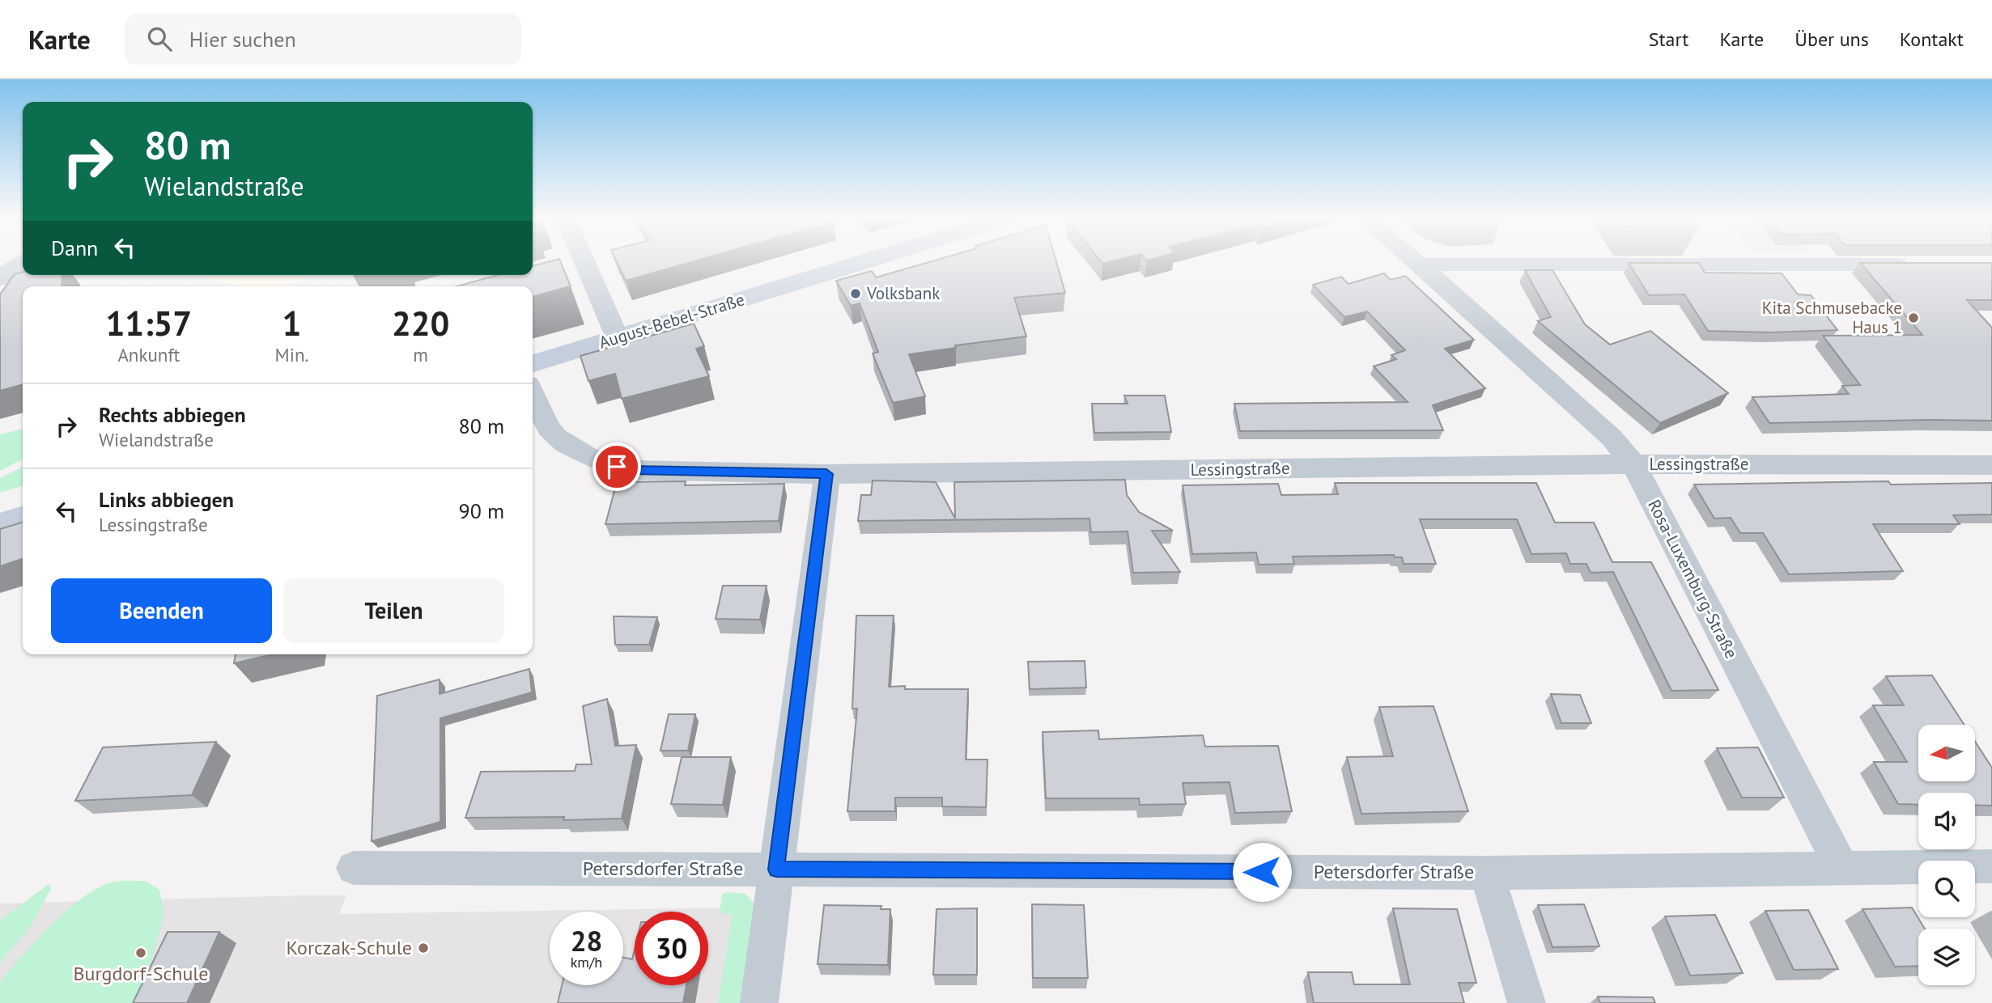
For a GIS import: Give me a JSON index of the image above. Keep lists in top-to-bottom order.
{
  "streets": {
    "main road": ["August-Bebel-Straße"],
    "street": ["Lessingstraße", "Rosa-Luxemburg-Straße", "Petersdorfer Straße"]
  },
  "crossings": [
    ["Lessingstraße", "Rosa-Luxemburg-Straße"],
    ["Rosa-Luxemburg-Straße", "Petersdorfer Straße"]
  ],
  "places": [
    "Volksbank",
    "Kita Schmusebacke Haus 1",
    "Korczak-Schule",
    "Burgdorf-Schule"
  ],
  "north": "left",
  "page": {
    "header": "Karte",
    "search": "Hier suchen",
    "nav": [
      "Start",
      "Karte",
      "Über uns",
      "Kontakt"
    ],
    "turn": ["80 m", "Wielandstraße"],
    "then": "Dann",
    "eta": [
      "11:57",
      "Ankunft",
      "1",
      "Min.",
      "220",
      "m"
    ],
    "list": [
      {
        "name": "Rechts abbiegen",
        "note": "Wielandstraße",
        "value": "80 m"
      },
      {
        "name": "Links abbiegen",
        "note": "Lessingstraße",
        "value": "90 m"
      }
    ],
    "buttons": ["Beenden", "Teilen"],
    "speed": "28 km/h",
    "limit": "30"
  }
}
